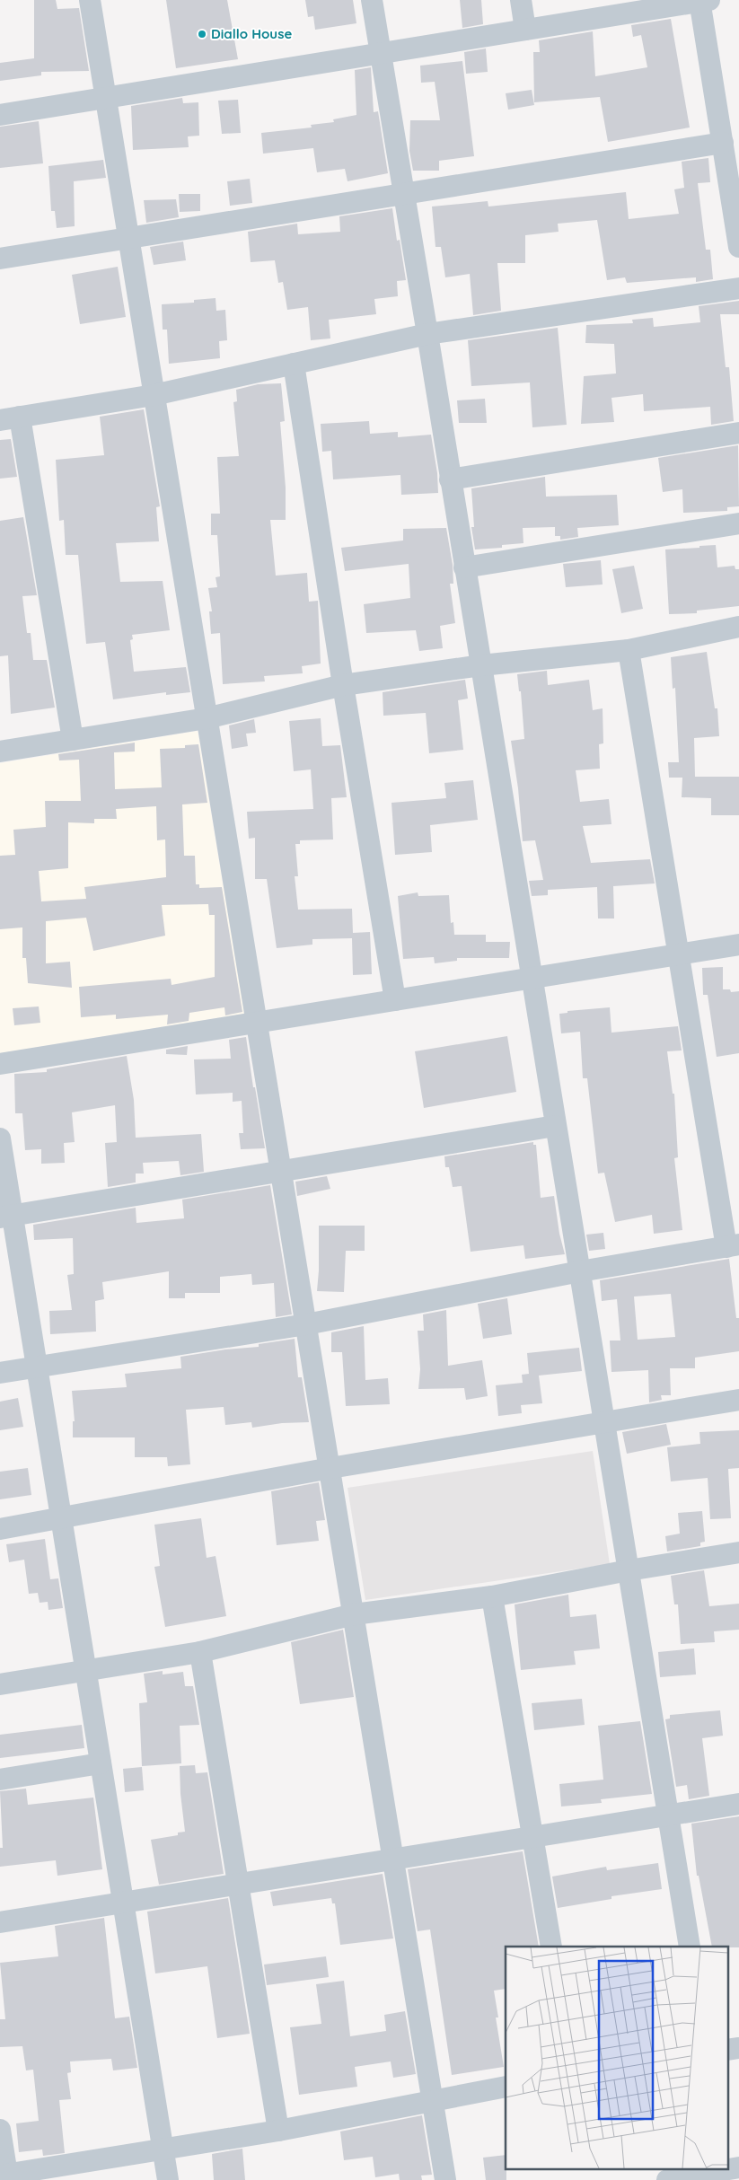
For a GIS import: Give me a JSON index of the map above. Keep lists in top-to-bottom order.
{
  "places": ["Diallo House"]
}
